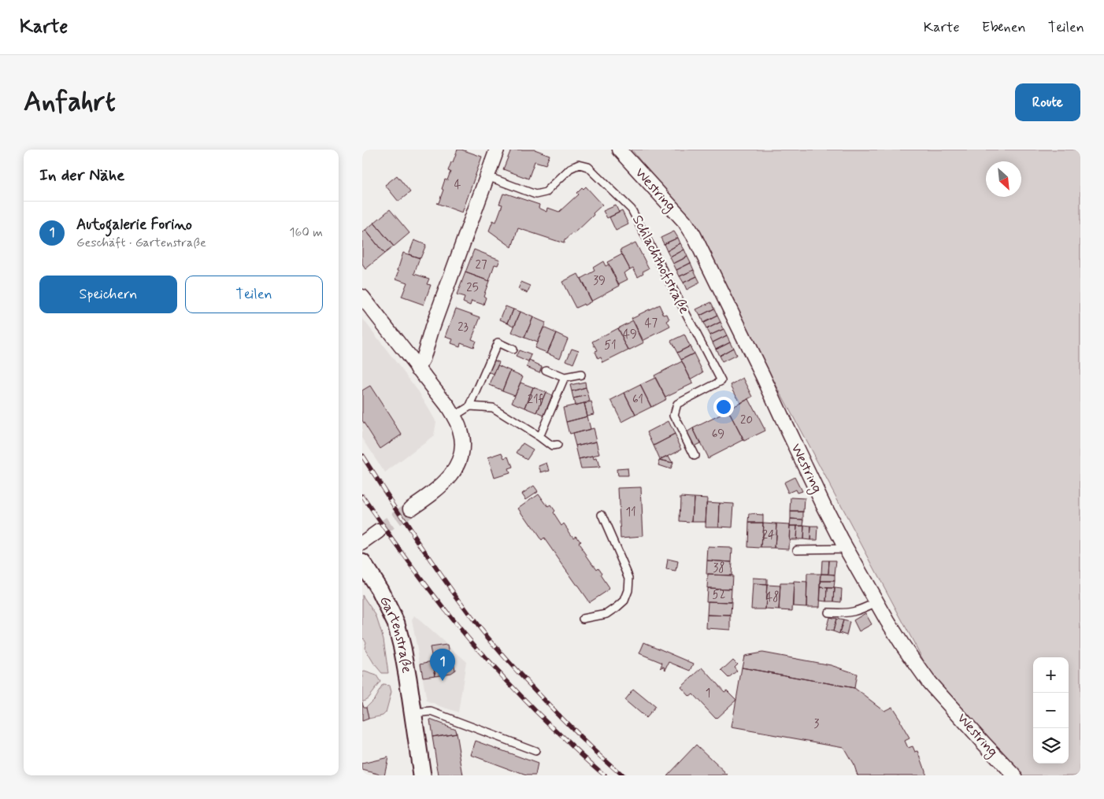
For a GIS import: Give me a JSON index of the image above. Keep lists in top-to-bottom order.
{
  "streets": {
    "street": ["Westring", "Gartenstraße"],
    "lane": ["Schlachthofstraße"]
  },
  "house_numbers": [
    "4",
    "27",
    "39",
    "25",
    "47",
    "23",
    "49",
    "51",
    "21f",
    "61",
    "20",
    "69",
    "11",
    "24",
    "38",
    "52",
    "48",
    "1",
    "3"
  ],
  "north": "bottom right",
  "page": {
    "header": "Karte",
    "nav": ["Karte", "Ebenen", "Teilen"],
    "buttons": [
      "Route",
      ["Speichern", "Teilen"]
    ],
    "title": "Anfahrt",
    "heading": "In der Nähe",
    "list": [
      {
        "mark": "1",
        "name": "Autogalerie Forino",
        "note": "Geschäft · Gartenstraße",
        "value": "160 m"
      }
    ],
    "pins": "1",
    "map_buttons": ["+", "−"]
  }
}
